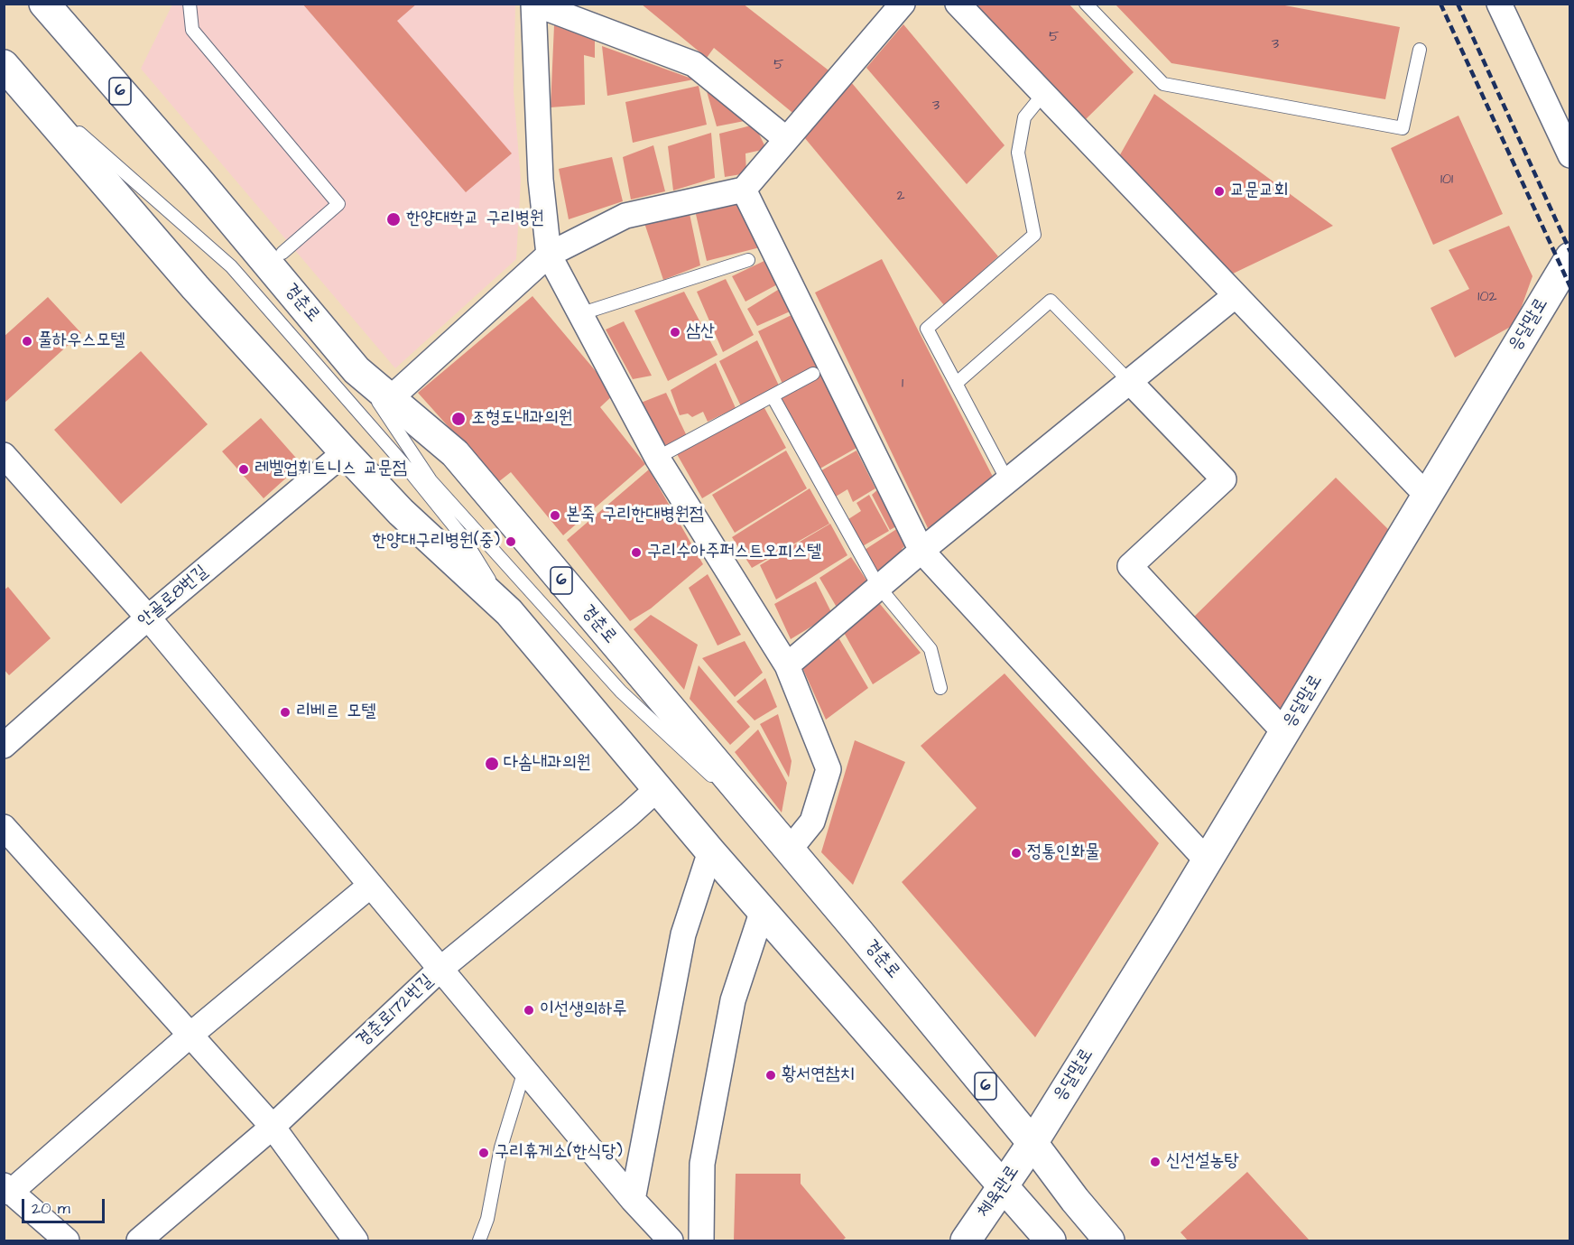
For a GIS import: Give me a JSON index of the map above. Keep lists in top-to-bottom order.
{
  "streets": {
    "main road": [
      "6",
      "경춘로",
      "응달말로",
      "체육관로"
    ],
    "street": ["안골로8번길", "경춘로172번길"]
  },
  "crossings": [
    ["경춘로", "응달말로"],
    ["경춘로", "체육관로"],
    ["응달말로", "체육관로"]
  ],
  "places": [
    "교문교회",
    "한양대학교 구리병원",
    "삼산",
    "풀하우스모텔",
    "조형도내과의원",
    "레벨업휘트니스 교문점",
    "본죽 구리한대병원점",
    "한양대구리병원(중)",
    "구리수아주퍼스트오피스텔",
    "리베르 모텔",
    "다솜내과의원",
    "정통인화물",
    "이선생의하루",
    "황서연참치",
    "구리휴게소(한식당)",
    "신선설농탕"
  ],
  "house_numbers": [
    "5",
    "3",
    "5",
    "3",
    "101",
    "2",
    "102",
    "1"
  ],
  "scale_bar": "20 m"
}
